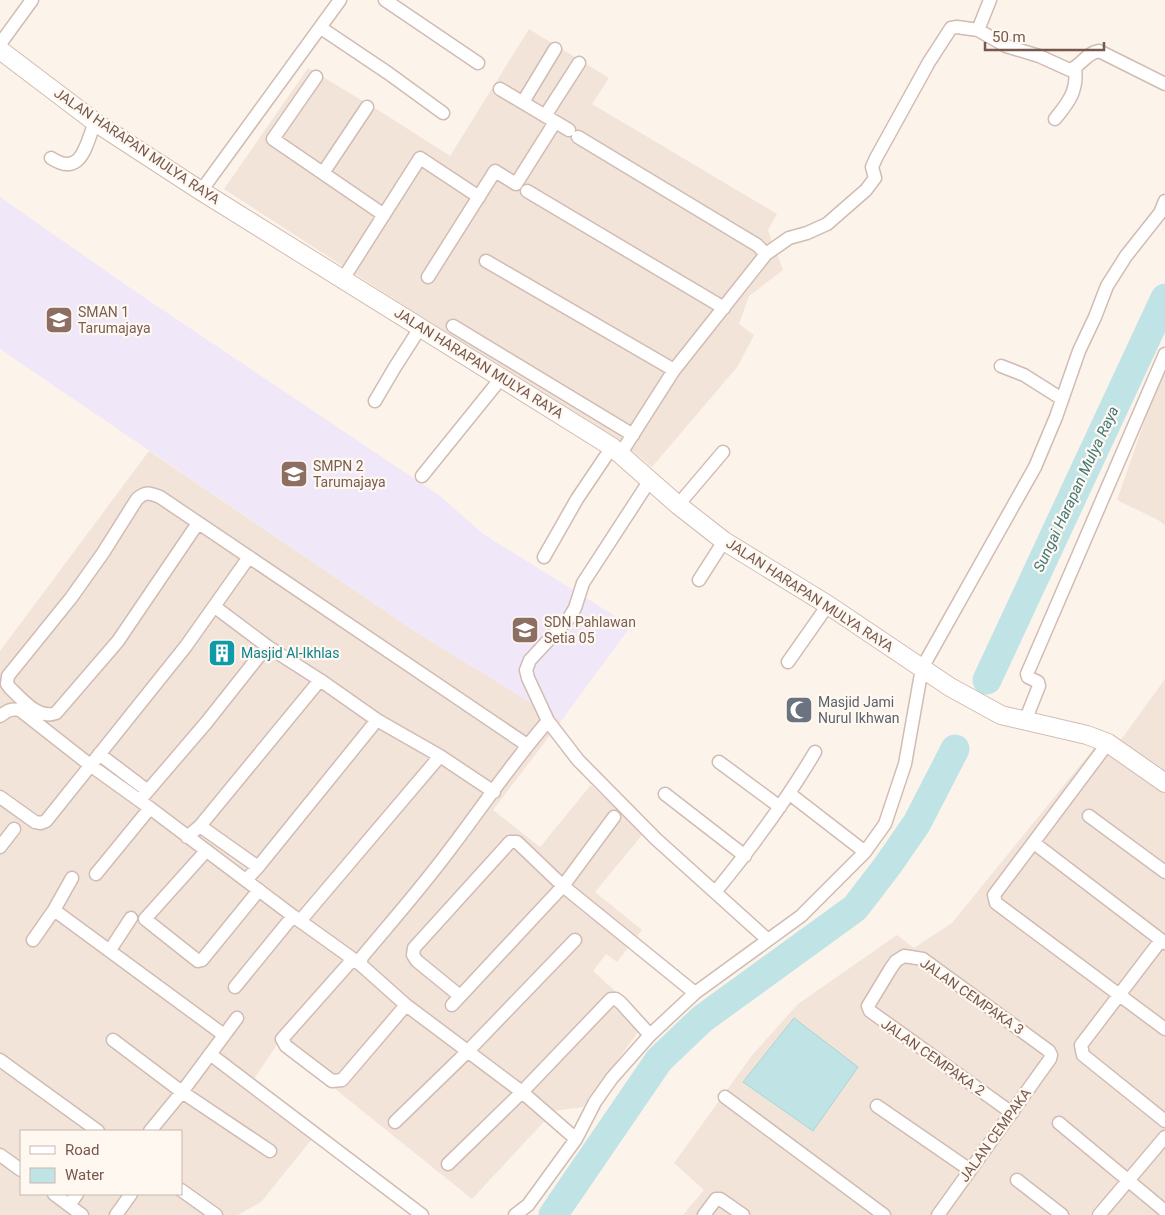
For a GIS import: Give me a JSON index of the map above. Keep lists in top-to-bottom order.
{
  "streets": {
    "street": [
      "JALAN HARAPAN MULYA RAYA",
      "JALAN CEMPAKA 3",
      "JALAN CEMPAKA 2",
      "JALAN CEMPAKA"
    ]
  },
  "crossings": [
    ["JALAN CEMPAKA 3", "JALAN CEMPAKA 2"],
    ["JALAN CEMPAKA 3", "JALAN CEMPAKA"],
    ["JALAN CEMPAKA 2", "JALAN CEMPAKA"]
  ],
  "water": ["Sungai Harapan Mulya Raya"],
  "places": {
    "school or university": ["SMAN 1 Tarumajaya", "SMPN 2 Tarumajaya", "SDN Pahlawan Setia 05"],
    "building": ["Masjid Al-Ikhlas"],
    "mosque": ["Masjid Jami Nurul Ikhwan"]
  },
  "legend": ["Road", "Water"],
  "scale_bar": "50 m"
}
